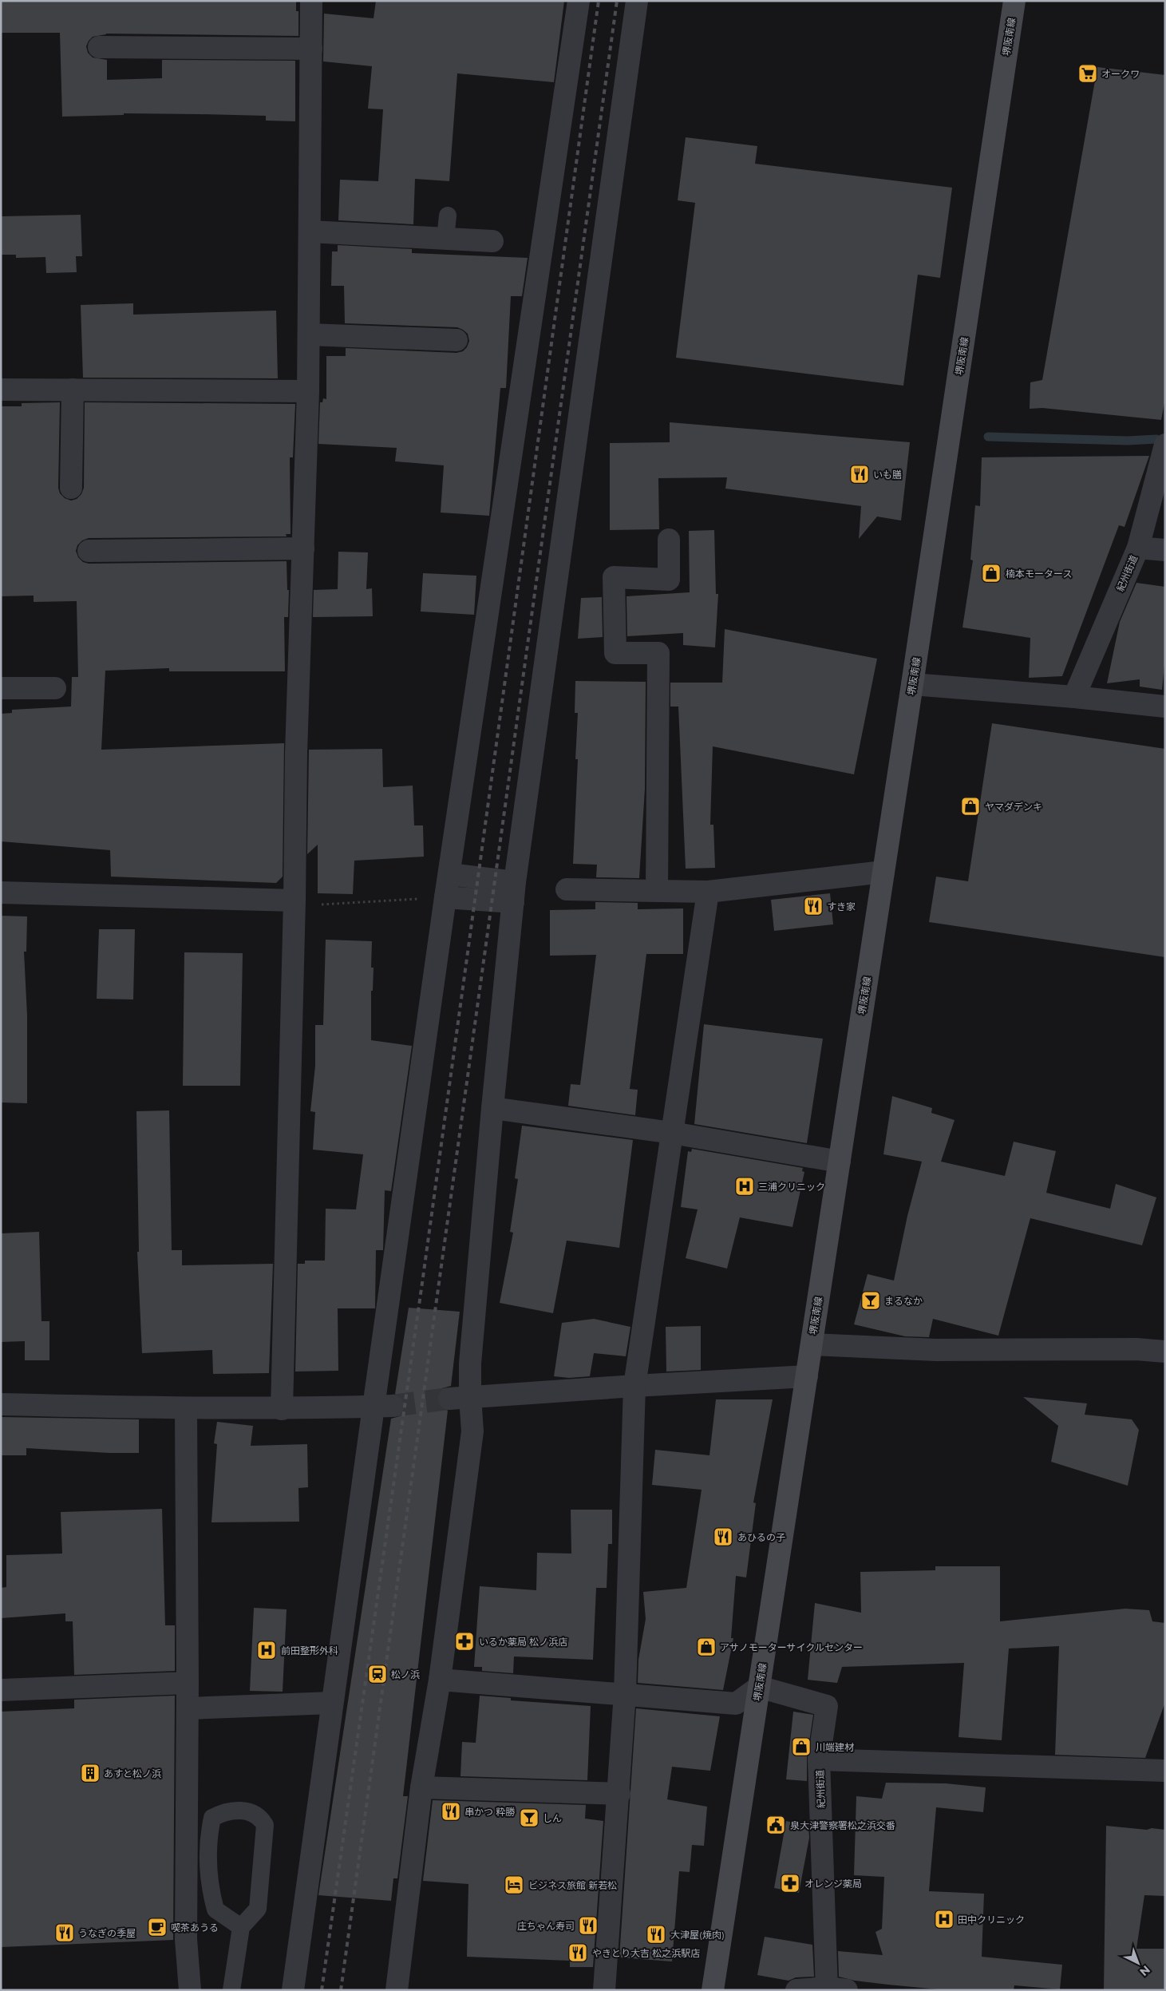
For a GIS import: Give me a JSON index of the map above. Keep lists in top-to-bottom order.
{
  "streets": {
    "main road": ["堺阪南線"],
    "street": ["紀州街道"]
  },
  "crossings": [
    ["堺阪南線", "紀州街道"]
  ],
  "places": {
    "supermarket": ["オークワ"],
    "restaurant": [
      "いも膳",
      "すき家",
      "あひるの子",
      "串かつ 粋勝",
      "庄ちゃん寿司",
      "うなぎの季屋",
      "大津屋(焼肉)",
      "やきとり大吉 松之浜駅店"
    ],
    "shop": [
      "楠本モータース",
      "ヤマダデンキ",
      "アサノモーターサイクルセンター",
      "川端建材"
    ],
    "hospital": ["三浦クリニック", "前田整形外科", "田中クリニック"],
    "bar": ["まるなか", "しん"],
    "pharmacy": ["いるか薬局 松ノ浜店", "オレンジ薬局"],
    "station": ["松ノ浜"],
    "building": ["あすと松ノ浜"],
    "public building": ["泉大津警察署松之浜交番"],
    "hotel": ["ビジネス旅館 新若松"],
    "cafe": ["喫茶あうる"]
  },
  "north": "bottom right"
}
